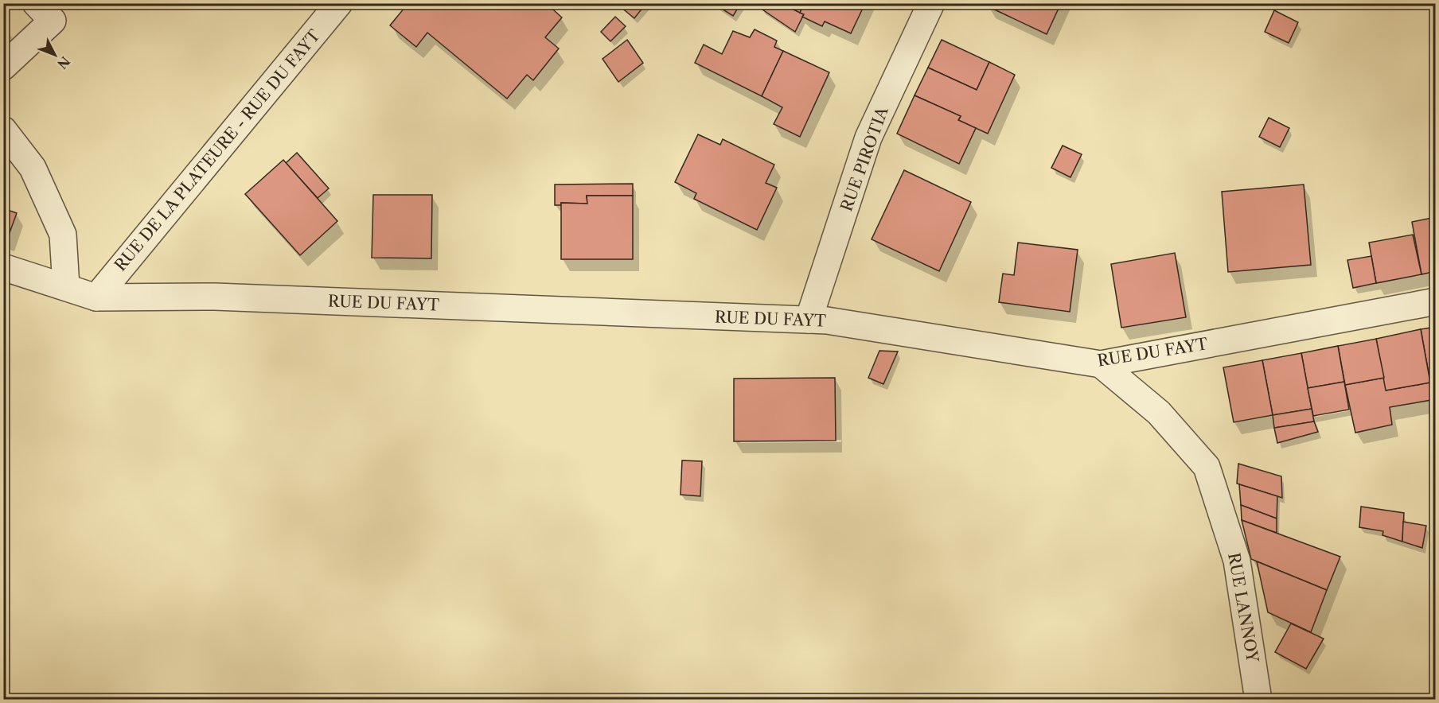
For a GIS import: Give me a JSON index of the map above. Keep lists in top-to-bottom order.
{
  "streets": {
    "street": [
      "RUE DE LA PLATEURE - RUE DU FAYT",
      "RUE PIROTIA",
      "RUE DU FAYT",
      "RUE LANNOY"
    ]
  },
  "crossings": [
    ["RUE DE LA PLATEURE - RUE DU FAYT", "RUE DU FAYT"],
    ["RUE PIROTIA", "RUE DU FAYT"],
    ["RUE DU FAYT", "RUE LANNOY"]
  ],
  "north": "bottom right"
}
